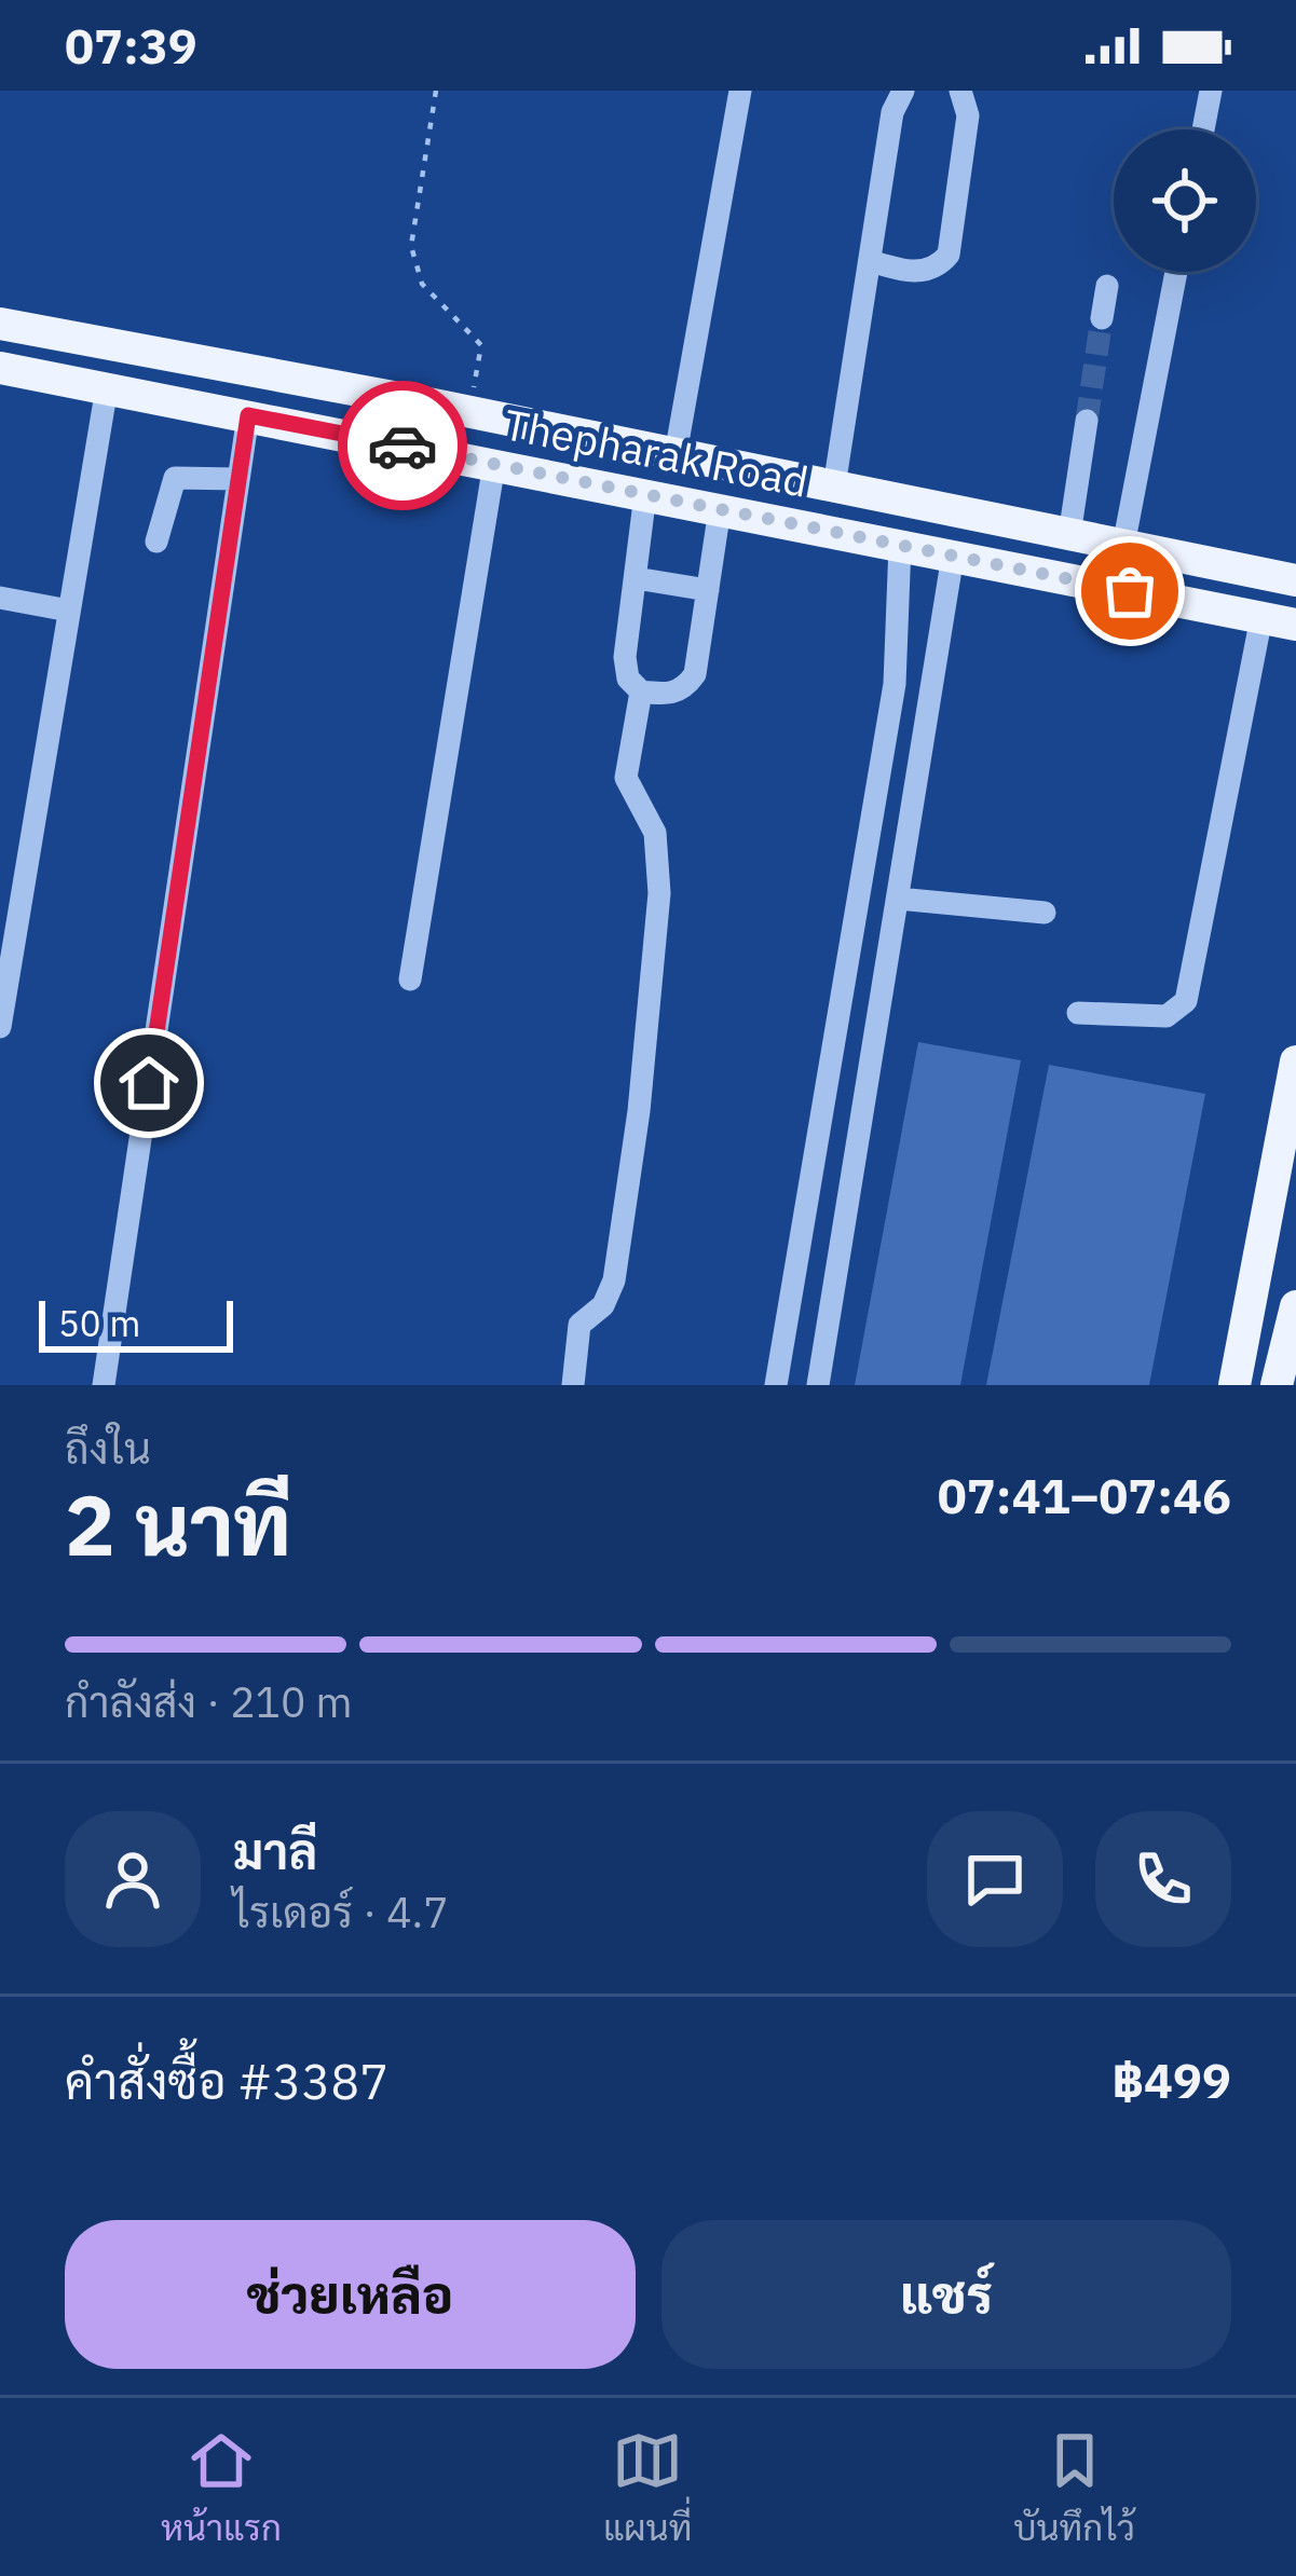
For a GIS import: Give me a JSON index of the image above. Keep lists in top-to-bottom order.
{
  "streets": {
    "main road": ["Thepharak Road"]
  },
  "scale_bar": "50 m",
  "page": {
    "status": "07:39",
    "scale": "50 m",
    "heading": ["2 นาที", "ถึงใน", "07:41–07:46"],
    "panel": [
      "มาลี",
      "ไรเดอร์ · 4.7",
      "คำสั่งซื้อ #3387",
      "฿499"
    ],
    "bar": "กำลังส่ง · 210 m",
    "buttons": ["ช่วยเหลือ", "แชร์"],
    "tabs": ["หน้าแรก", "แผนที่", "บันทึกไว้"]
  }
}
